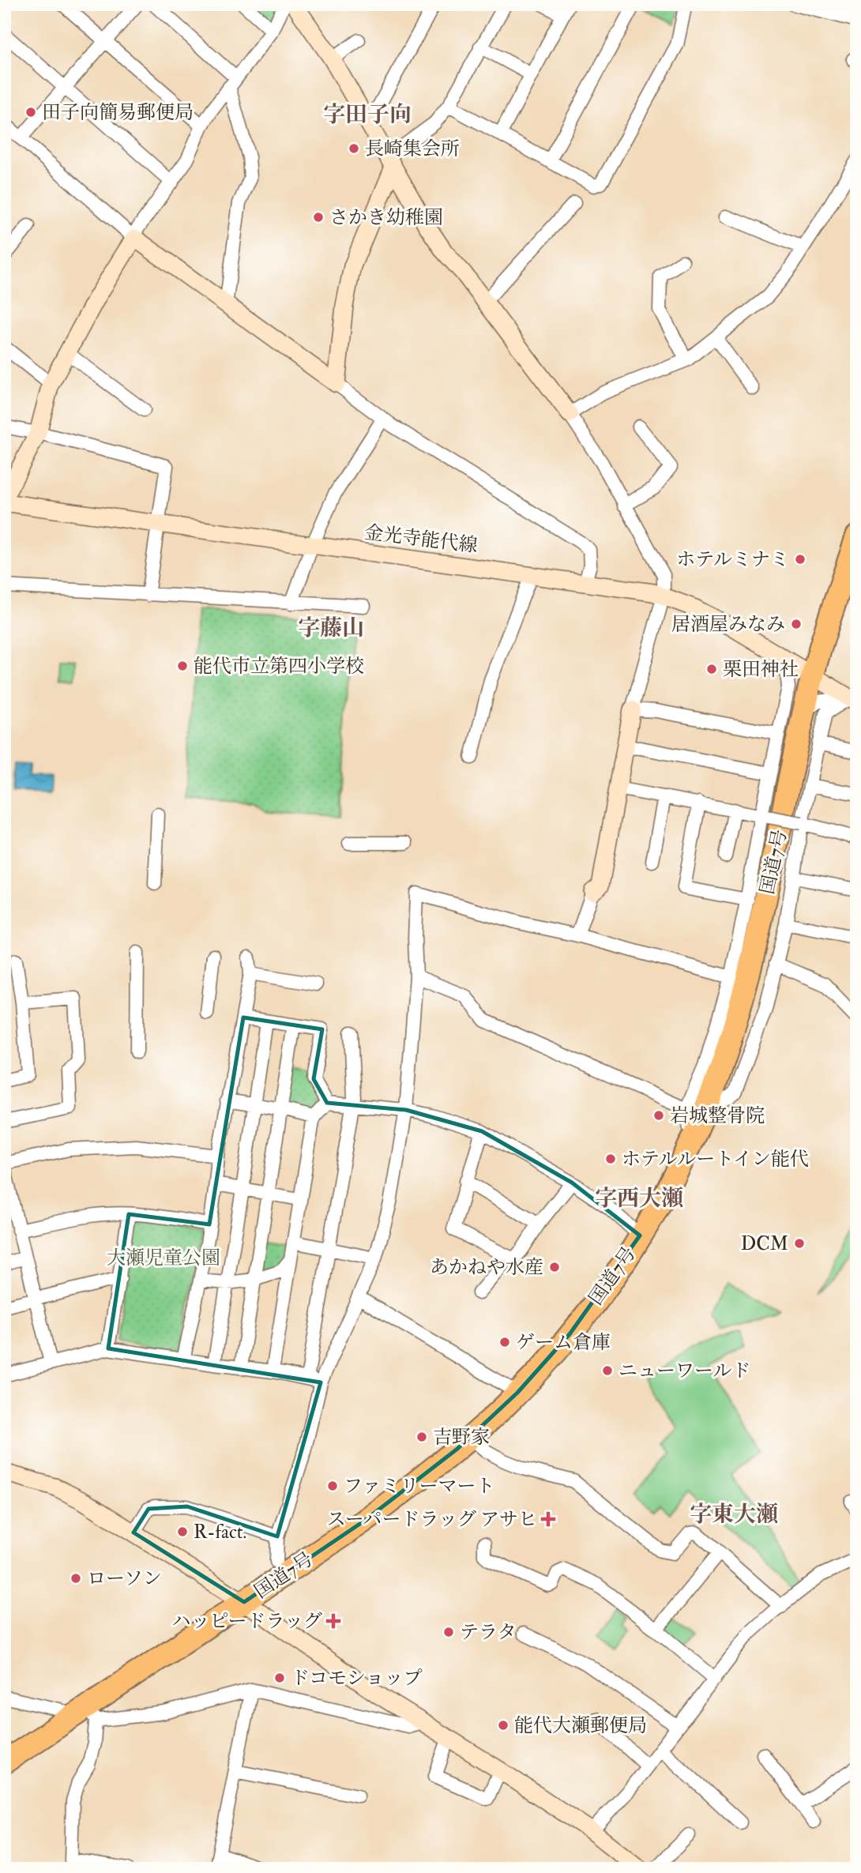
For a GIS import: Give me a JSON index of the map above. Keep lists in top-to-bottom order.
{
  "streets": {
    "highway": ["国道7号"],
    "street": ["金光寺能代線"]
  },
  "crossings": [
    ["金光寺能代線", "国道7号"]
  ],
  "districts": [
    "字田子向",
    "字藤山",
    "字西大瀬",
    "字東大瀬"
  ],
  "parks": ["大瀬児童公園"],
  "places": {
    "other": [
      "田子向簡易郵便局",
      "長崎集会所",
      "さかき幼稚園",
      "ホテルミナミ",
      "居酒屋みなみ",
      "能代市立第四小学校",
      "栗田神社",
      "岩城整骨院",
      "ホテルルートイン能代",
      "DCM",
      "あかねや水産",
      "ゲーム倉庫",
      "ニューワールド",
      "吉野家",
      "ファミリーマート",
      "R-fact.",
      "ローソン",
      "テラタ",
      "ドコモショップ",
      "能代大瀬郵便局"
    ],
    "health": ["スーパードラッグ アサヒ", "ハッピードラッグ"]
  }
}
